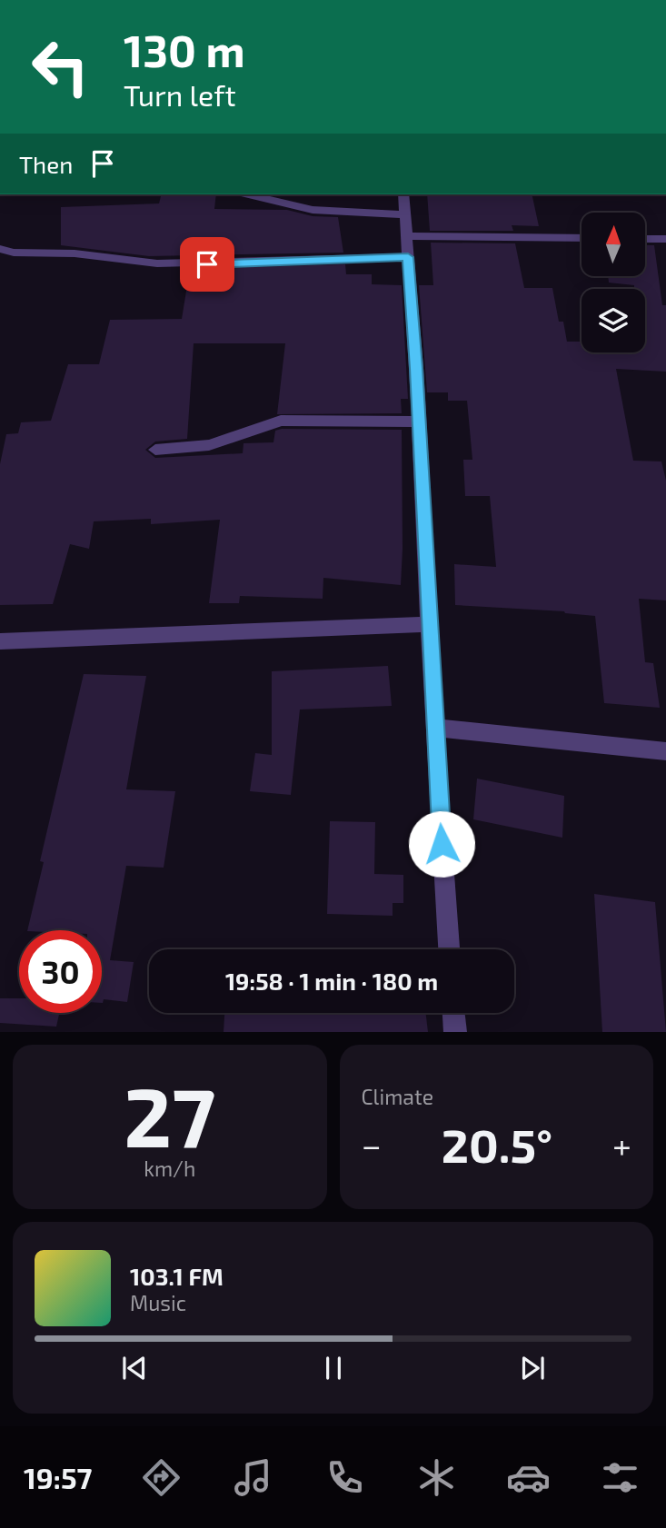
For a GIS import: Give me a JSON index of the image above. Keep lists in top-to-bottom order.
{
  "north": "top",
  "page": {
    "turn": ["130 m", "Turn left"],
    "then": "Then",
    "limit": "30",
    "trip": "19:58 · 1 min · 180 m",
    "tile": [
      ["27", "km/h"],
      "Climate"
    ],
    "heat": ["−", "20.5°", "+"],
    "song": ["103.1 FM", "Music"],
    "tabs": "19:57"
  }
}
